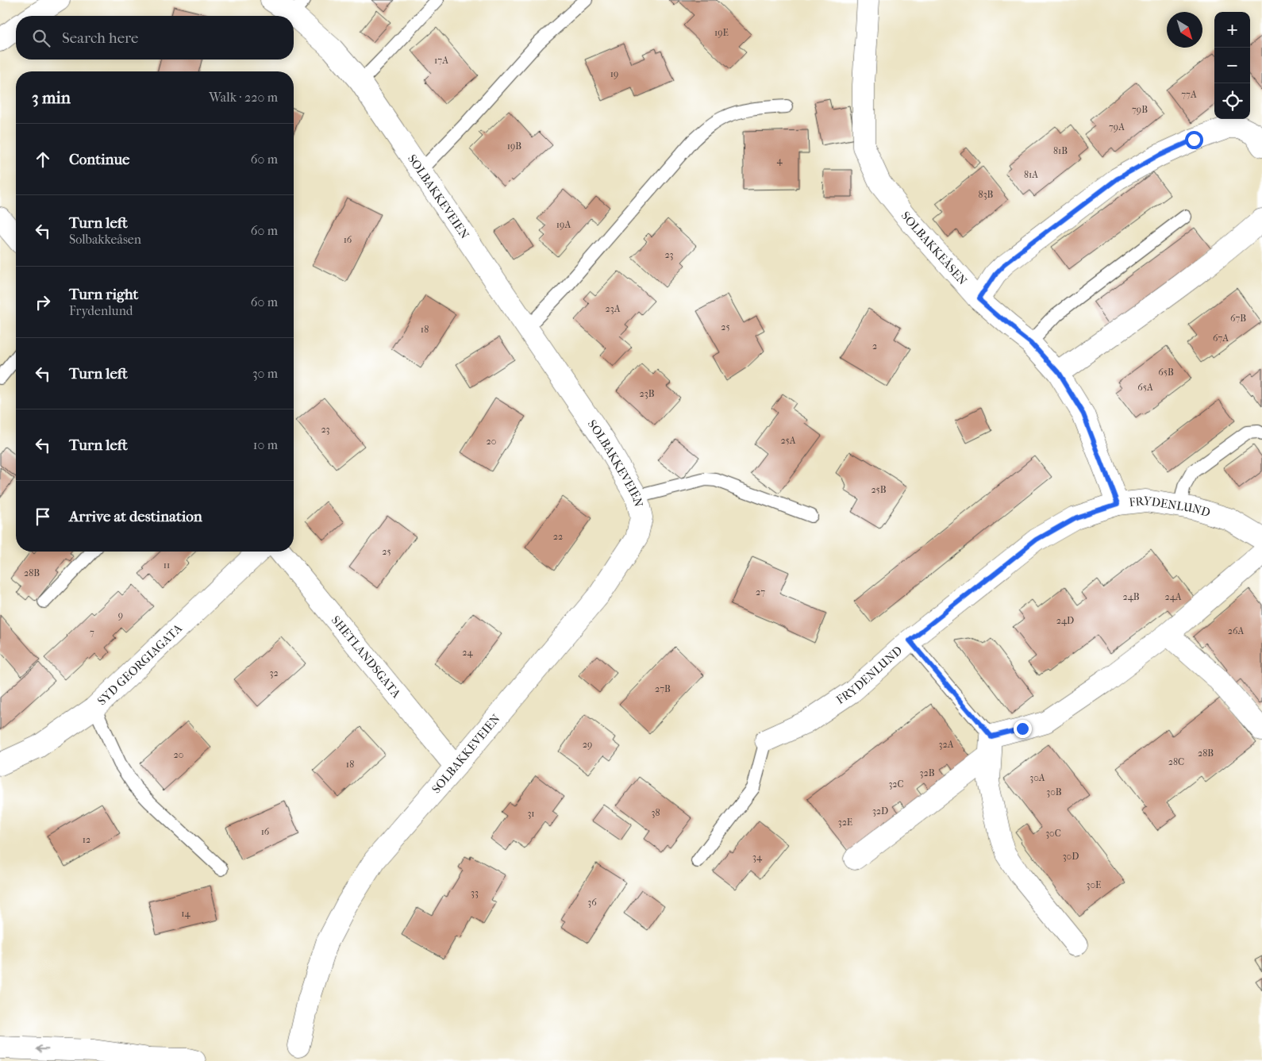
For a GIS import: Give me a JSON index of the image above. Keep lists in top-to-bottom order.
{
  "streets": {
    "street": [
      "SOLBAKKEVEIEN",
      "SOLBAKKEÅSEN",
      "FRYDENLUND",
      "SHETLANDSGATA",
      "SYD GEORGIAGATA"
    ]
  },
  "crossings": [
    ["SOLBAKKEVEIEN", "SHETLANDSGATA"],
    ["SOLBAKKEÅSEN", "FRYDENLUND"]
  ],
  "house_numbers": [
    "19E",
    "17A",
    "19",
    "77A",
    "79B",
    "79A",
    "19B",
    "81B",
    "4",
    "81A",
    "83B",
    "19A",
    "16",
    "23",
    "23A",
    "67B",
    "25",
    "18",
    "67A",
    "2",
    "65B",
    "65A",
    "23B",
    "23",
    "25A",
    "20",
    "25B",
    "22",
    "25",
    "11",
    "28B",
    "27",
    "24B",
    "24A",
    "9",
    "24D",
    "26A",
    "7",
    "24",
    "32",
    "27B",
    "29",
    "32A",
    "28B",
    "20",
    "28C",
    "18",
    "32B",
    "30A",
    "32C",
    "30B",
    "32D",
    "38",
    "31",
    "32E",
    "16",
    "30C",
    "12",
    "30D",
    "34",
    "30E",
    "33",
    "36",
    "14"
  ],
  "north": "bottom right",
  "page": {
    "map_buttons": ["+", "−"],
    "search": "Search here",
    "heading": ["3 min", "Walk · 220 m"],
    "list": [
      ["Continue", "60 m"],
      ["Turn left", "Solbakkeåsen", "60 m"],
      ["Turn right", "Frydenlund", "60 m"],
      ["Turn left", "30 m"],
      ["Turn left", "10 m"],
      "Arrive at destination"
    ]
  }
}
